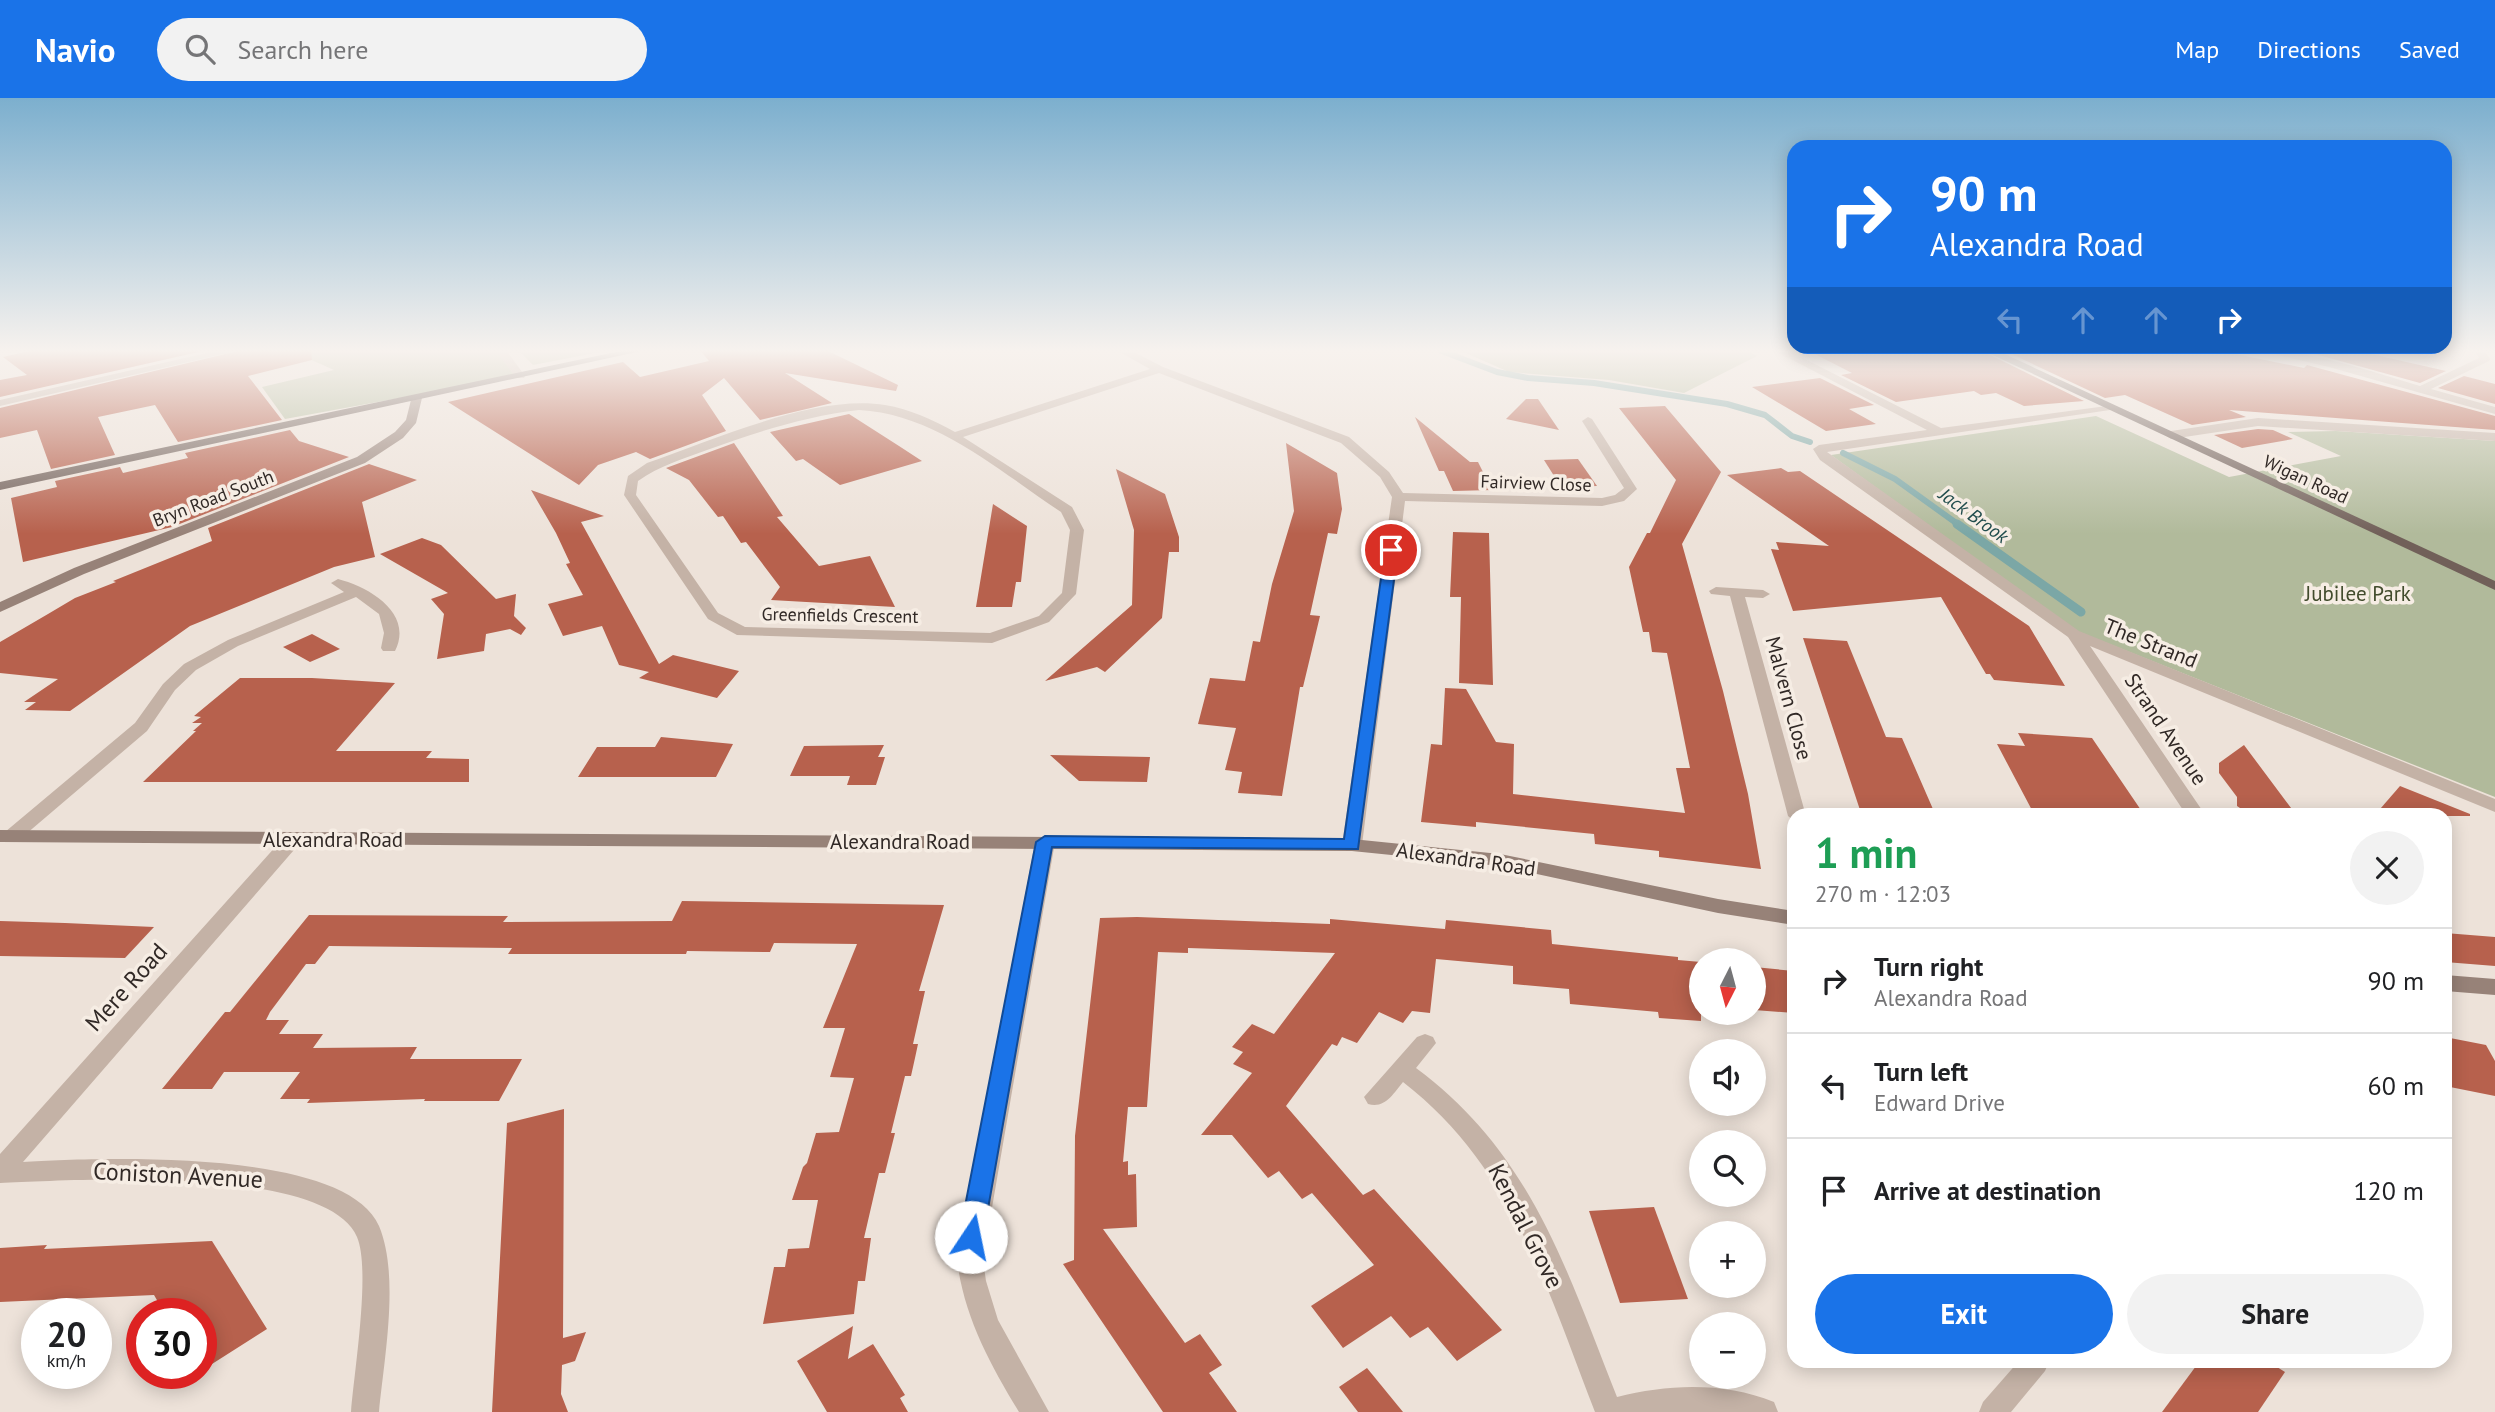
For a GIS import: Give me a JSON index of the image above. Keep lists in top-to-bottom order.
{
  "streets": {
    "main road": ["Wigan Road"],
    "street": [
      "Fairview Close",
      "Bryn Road South",
      "Greenfields Crescent",
      "The Strand",
      "Malvern Close",
      "Strand Avenue",
      "Alexandra Road",
      "Mere Road",
      "Coniston Avenue",
      "Kendal Grove"
    ]
  },
  "crossings": [
    ["The Strand", "Strand Avenue"],
    ["Alexandra Road", "Mere Road"],
    ["Mere Road", "Coniston Avenue"]
  ],
  "water": ["Jack Brook"],
  "parks": ["Jubilee Park"],
  "north": "bottom",
  "page": {
    "header": "Navio",
    "search": "Search here",
    "nav": ["Map", "Directions", "Saved"],
    "turn": ["90 m", "Alexandra Road"],
    "heading": ["1 min", "270 m · 12:03"],
    "list": [
      {
        "name": "Turn right",
        "note": "Alexandra Road",
        "value": "90 m"
      },
      {
        "name": "Turn left",
        "note": "Edward Drive",
        "value": "60 m"
      },
      {
        "name": "Arrive at destination",
        "value": "120 m"
      }
    ],
    "map_buttons": ["+", "−"],
    "buttons": ["Exit", "Share"],
    "speed": "20 km/h",
    "limit": "30"
  }
}
